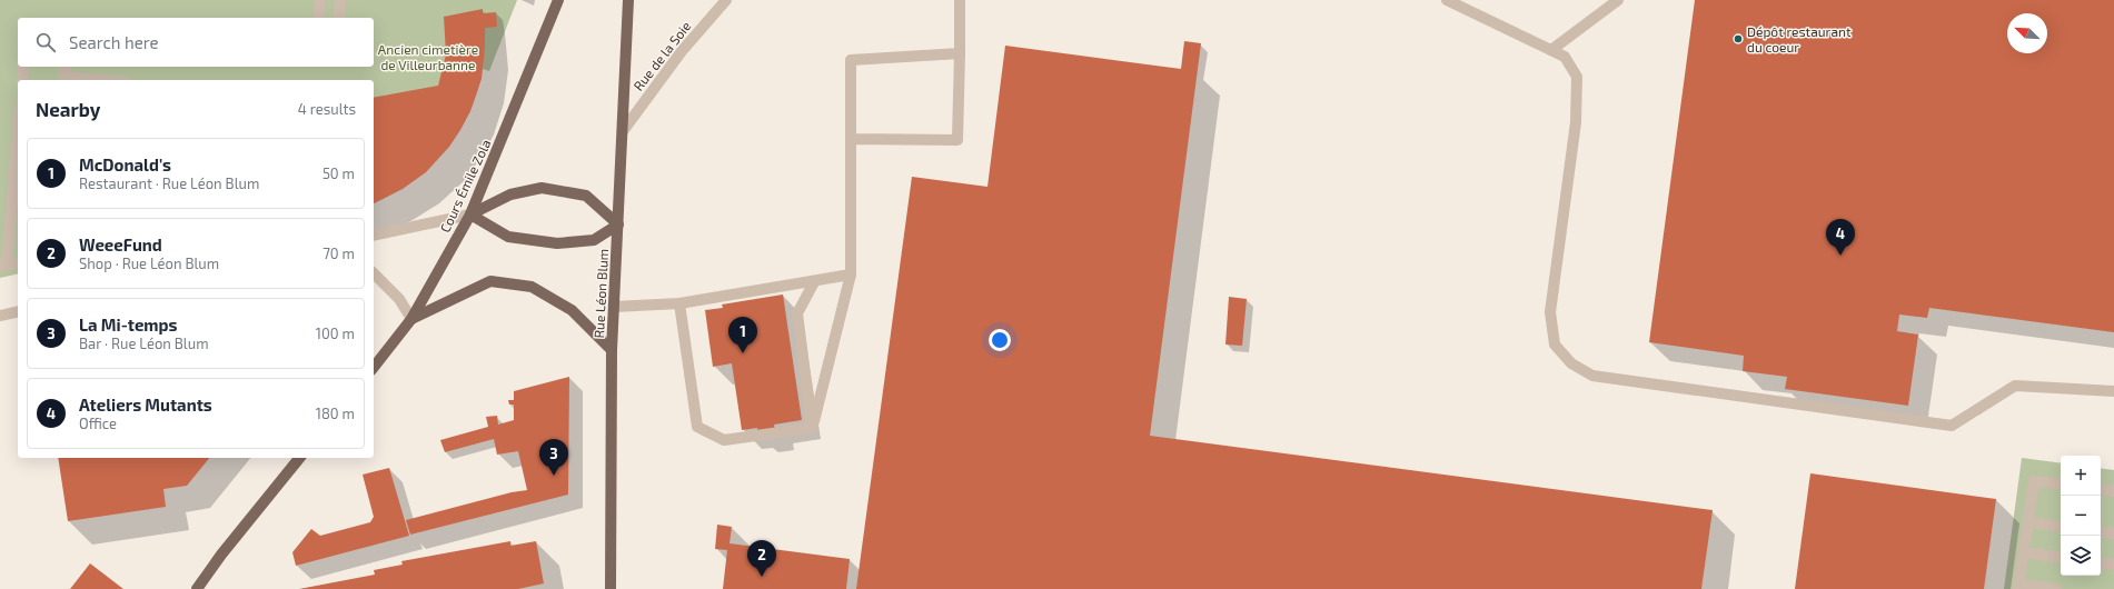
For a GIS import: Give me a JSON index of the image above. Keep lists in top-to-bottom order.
{
  "streets": {
    "main road": ["Cours Émile Zola", "Rue Léon Blum"],
    "street": ["Rue de la Soie"]
  },
  "crossings": [
    ["Rue de la Soie", "Rue Léon Blum"]
  ],
  "parks": ["Ancien cimetière de Villeurbanne"],
  "places": ["Dépôt restaurant du coeur"],
  "north": "top left",
  "page": {
    "search": "Search here",
    "heading": ["Nearby", "4 results"],
    "list": [
      {
        "mark": "1",
        "name": "McDonald's",
        "note": "Restaurant · Rue Léon Blum",
        "value": "50 m"
      },
      {
        "mark": "2",
        "name": "WeeeFund",
        "note": "Shop · Rue Léon Blum",
        "value": "70 m"
      },
      {
        "mark": "3",
        "name": "La Mi-temps",
        "note": "Bar · Rue Léon Blum",
        "value": "100 m"
      },
      {
        "mark": "4",
        "name": "Ateliers Mutants",
        "note": "Office",
        "value": "180 m"
      }
    ],
    "pins": [
      "4",
      "1",
      "3",
      "2"
    ],
    "map_buttons": ["+", "−"]
  }
}
